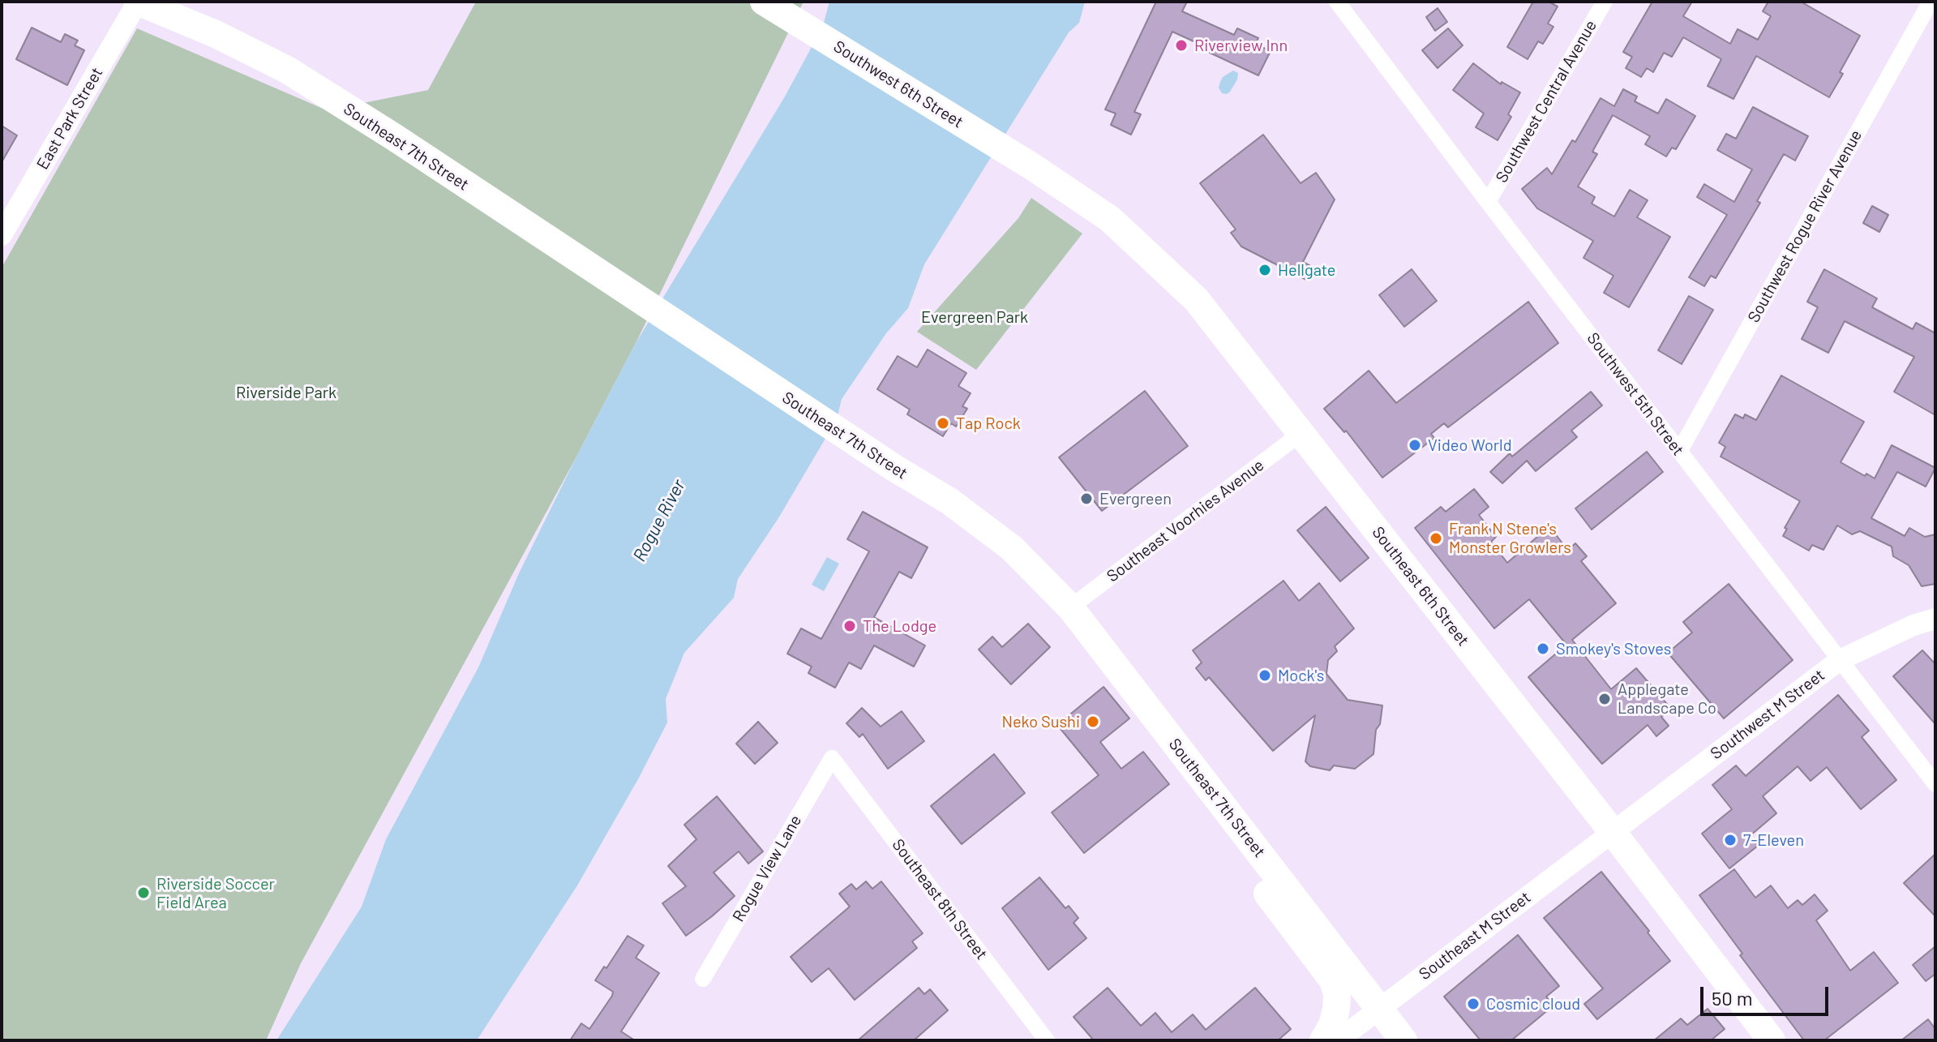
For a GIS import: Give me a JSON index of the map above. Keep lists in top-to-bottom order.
{
  "streets": {
    "highway": ["Southwest 6th Street", "Southeast 7th Street", "Southeast 6th Street"],
    "street": [
      "Southwest Central Avenue",
      "East Park Street",
      "Southwest Rogue River Avenue",
      "Southwest 5th Street",
      "Southeast Voorhies Avenue",
      "Southwest M Street",
      "Rogue View Lane",
      "Southeast 8th Street",
      "Southeast M Street"
    ]
  },
  "crossings": [
    ["Southwest 6th Street", "Southeast 6th Street"],
    ["Southwest Central Avenue", "Southwest 5th Street"],
    ["East Park Street", "Southeast 7th Street"],
    ["Southeast 7th Street", "Southeast Voorhies Avenue"],
    ["Southeast 7th Street", "Southeast M Street"],
    ["Southwest Rogue River Avenue", "Southwest 5th Street"],
    ["Southwest 5th Street", "Southwest M Street"],
    ["Southeast Voorhies Avenue", "Southeast 6th Street"],
    ["Southeast 6th Street", "Southwest M Street"],
    ["Southeast 6th Street", "Southeast M Street"],
    ["Southwest M Street", "Southeast M Street"],
    ["Rogue View Lane", "Southeast 8th Street"]
  ],
  "water": ["Rogue River"],
  "parks": ["Evergreen Park", "Riverside Park"],
  "places": [
    "Riverview Inn",
    "Hellgate",
    "Tap Rock",
    "Video World",
    "Evergreen",
    "Frank N Stene's Monster Growlers",
    "The Lodge",
    "Smokey's Stoves",
    "Mock's",
    "Applegate Landscape Co",
    "Neko Sushi",
    "7-Eleven",
    "Riverside Soccer Field Area",
    "Cosmic cloud"
  ],
  "scale_bar": "50 m"
}
